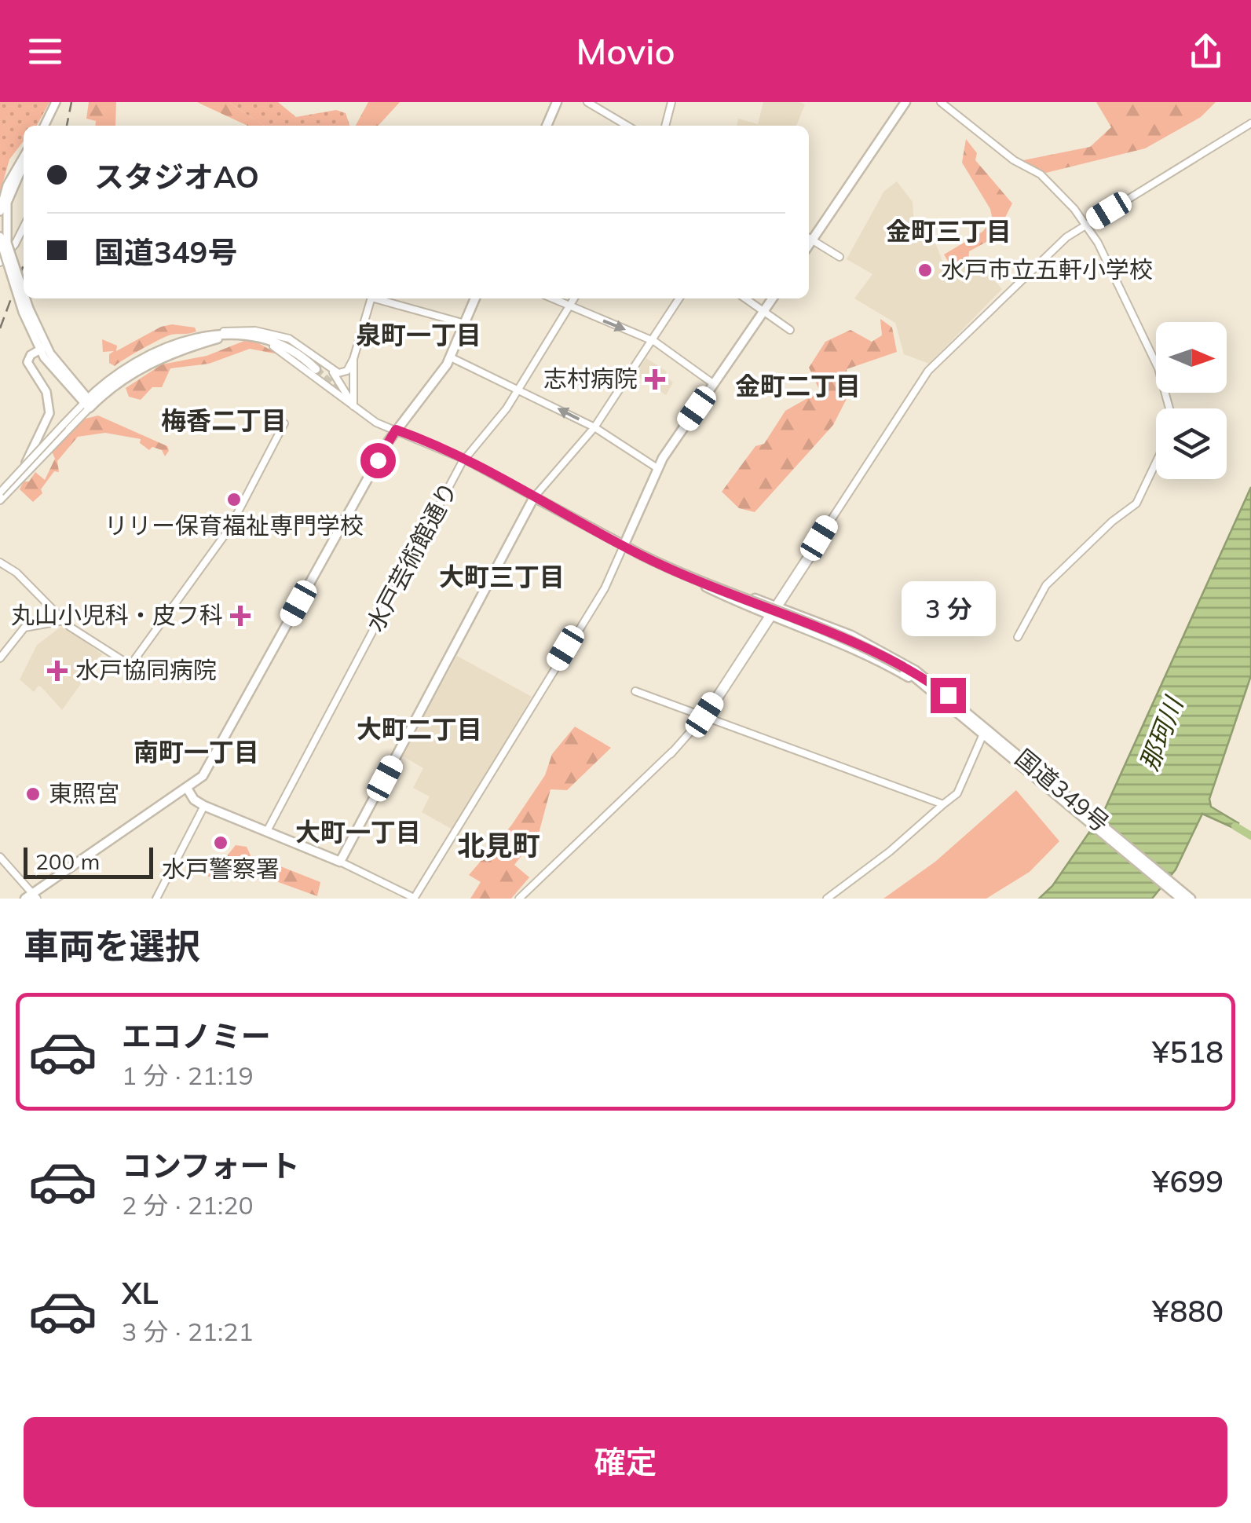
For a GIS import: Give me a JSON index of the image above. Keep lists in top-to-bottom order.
{
  "streets": {
    "highway": ["国道349号"],
    "street": ["水戸芸術館通り"]
  },
  "districts": [
    "金町三丁目",
    "泉町一丁目",
    "金町二丁目",
    "梅香二丁目",
    "大町三丁目",
    "大町二丁目",
    "南町一丁目",
    "大町一丁目",
    "北見町"
  ],
  "water": ["那珂川"],
  "places": {
    "other": [
      "水戸市立五軒小学校",
      "リリー保育福祉専門学校",
      "東照宮",
      "水戸警察署"
    ],
    "health": ["志村病院", "丸山小児科・皮フ科", "水戸協同病院"]
  },
  "scale_bar": "200 m",
  "north": "right",
  "page": {
    "header": "Movio",
    "banner": ["スタジオAO", "国道349号"],
    "bubble": "3 分",
    "scale": "200 m",
    "heading": "車両を選択",
    "list": [
      {
        "name": "エコノミー",
        "note": "1 分 · 21:19",
        "value": "¥518"
      },
      {
        "name": "コンフォート",
        "note": "2 分 · 21:20",
        "value": "¥699"
      },
      {
        "name": "XL",
        "note": "3 分 · 21:21",
        "value": "¥880"
      }
    ],
    "buttons": "確定"
  }
}
